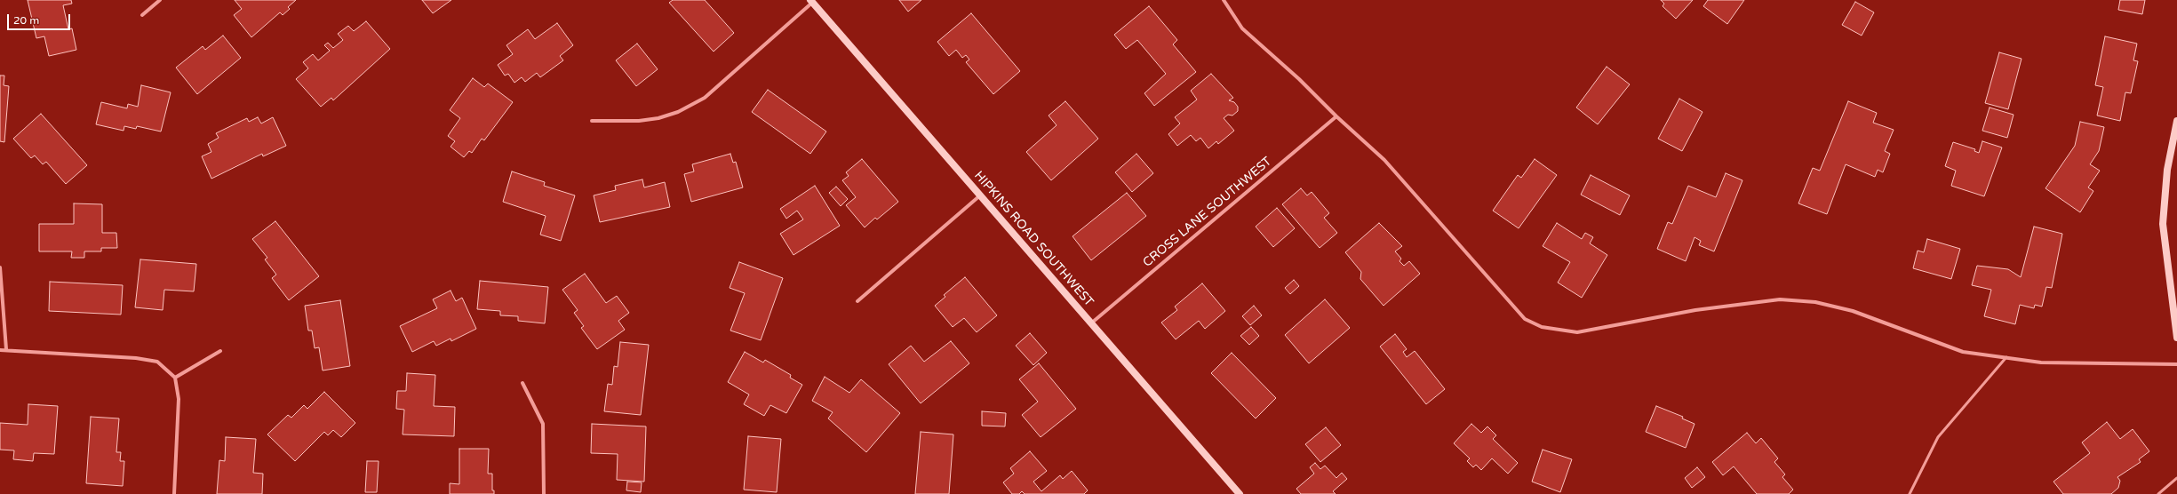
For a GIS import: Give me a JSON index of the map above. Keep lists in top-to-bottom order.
{
  "streets": {
    "street": ["CROSS LANE SOUTHWEST", "HIPKINS ROAD SOUTHWEST"]
  },
  "crossings": [
    ["CROSS LANE SOUTHWEST", "HIPKINS ROAD SOUTHWEST"]
  ],
  "scale_bar": "20 m"
}
